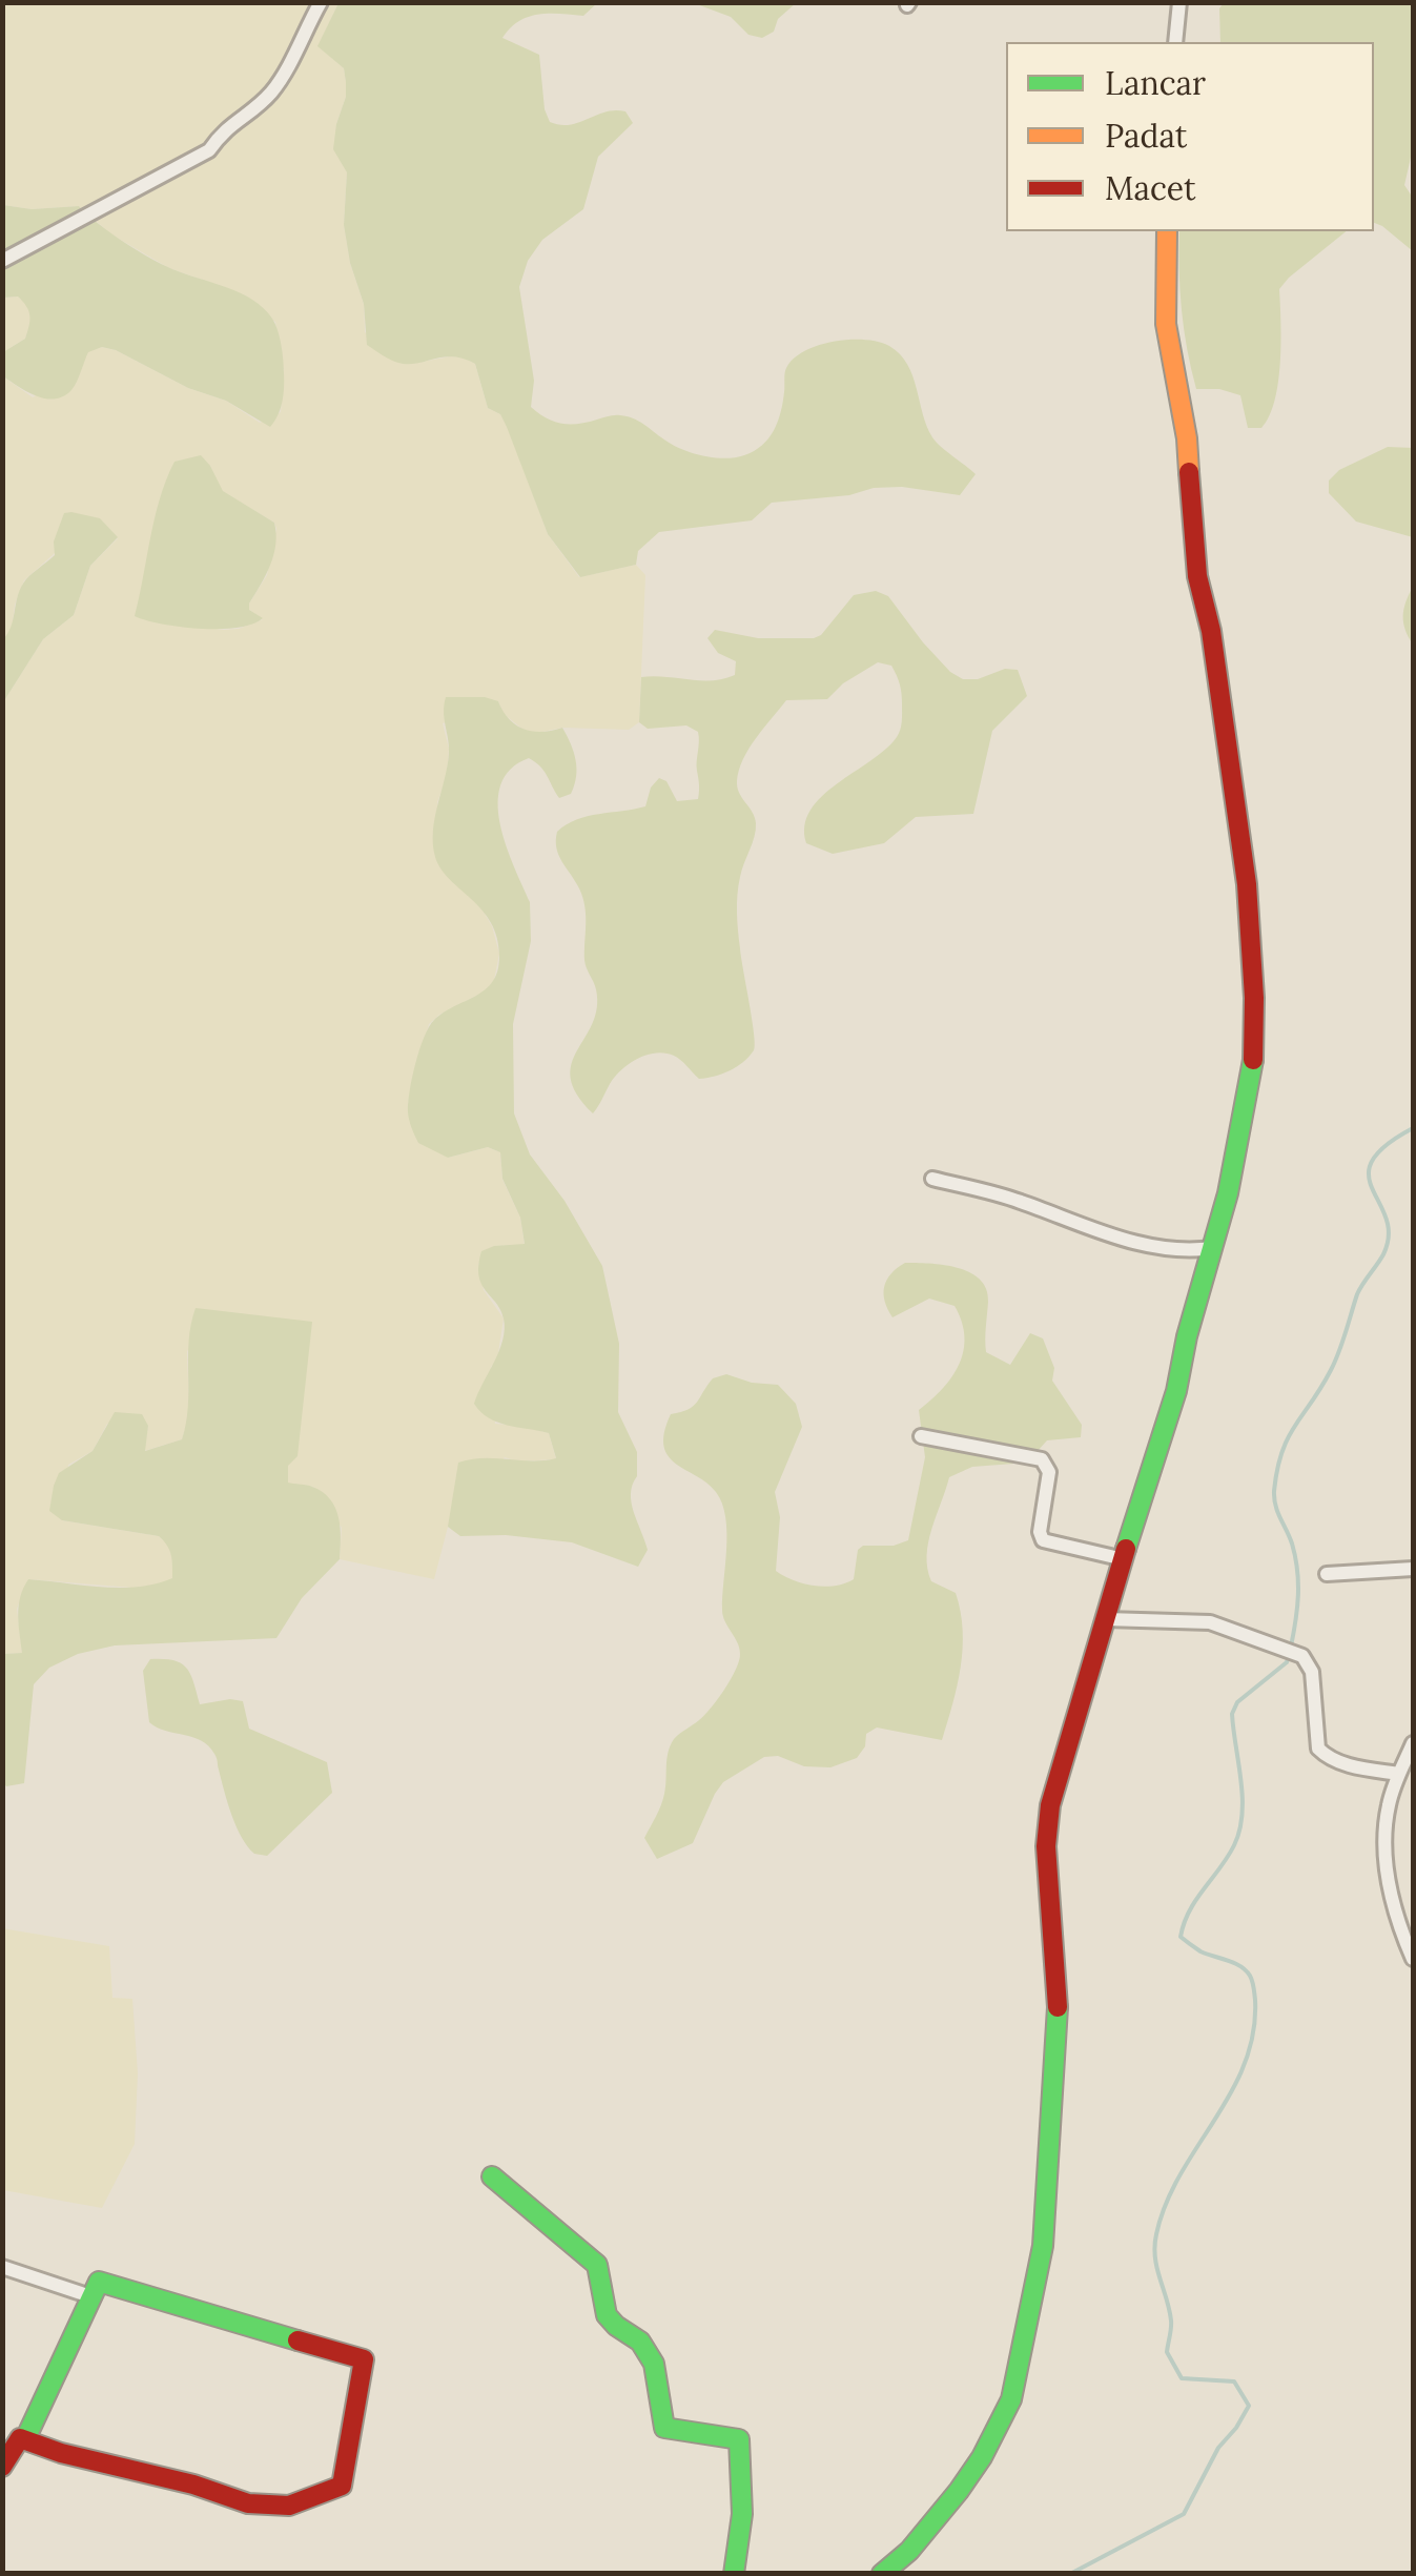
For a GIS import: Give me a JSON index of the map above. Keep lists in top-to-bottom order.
{
  "legend": ["Lancar", "Padat", "Macet"]
}
